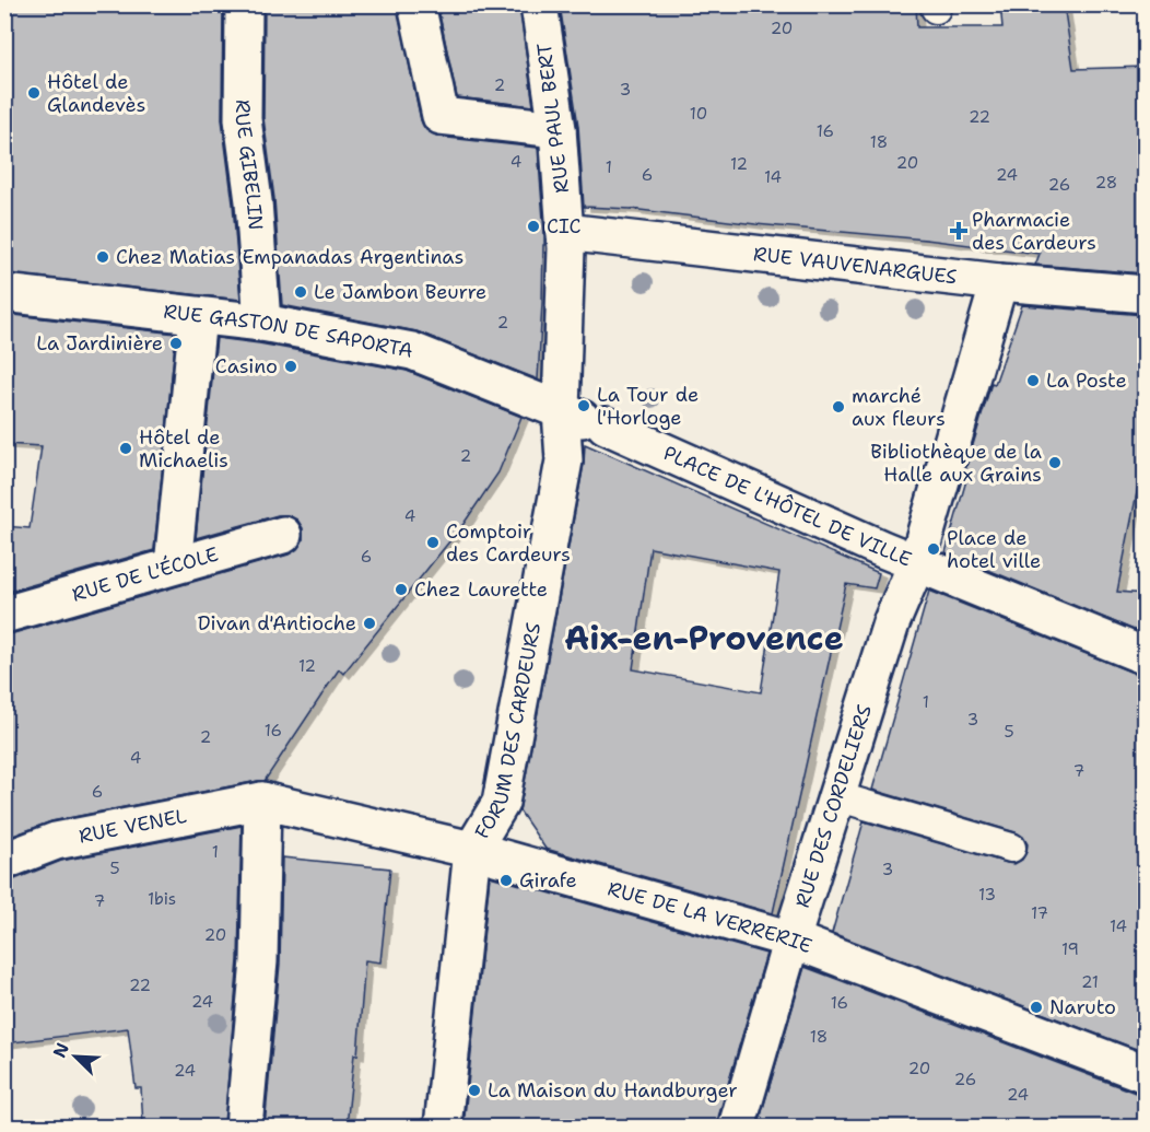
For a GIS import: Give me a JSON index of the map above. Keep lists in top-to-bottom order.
{
  "streets": {
    "street": [
      "RUE PAUL BERT",
      "RUE GIBELIN",
      "RUE VAUVENARGUES",
      "RUE GASTON DE SAPORTA",
      "PLACE DE L'HÔTEL DE VILLE",
      "RUE DE L'ÉCOLE",
      "FORUM DES CARDEURS",
      "RUE DES CORDELIERS",
      "RUE VENEL",
      "RUE DE LA VERRERIE"
    ]
  },
  "crossings": [
    ["RUE PAUL BERT", "RUE VAUVENARGUES"],
    ["RUE GIBELIN", "RUE GASTON DE SAPORTA"],
    ["RUE VAUVENARGUES", "PLACE DE L'HÔTEL DE VILLE"],
    ["RUE GASTON DE SAPORTA", "PLACE DE L'HÔTEL DE VILLE"],
    ["RUE GASTON DE SAPORTA", "FORUM DES CARDEURS"],
    ["PLACE DE L'HÔTEL DE VILLE", "FORUM DES CARDEURS"],
    ["PLACE DE L'HÔTEL DE VILLE", "RUE DES CORDELIERS"],
    ["FORUM DES CARDEURS", "RUE DE LA VERRERIE"],
    ["RUE DES CORDELIERS", "RUE DE LA VERRERIE"],
    ["RUE VENEL", "RUE DE LA VERRERIE"]
  ],
  "districts": ["Aix-en-Provence"],
  "places": {
    "other": [
      "Hôtel de Glandevès",
      "CIC",
      "Chez Matias Empanadas Argentinas",
      "Le Jambon Beurre",
      "La Jardinière",
      "Casino",
      "La Poste",
      "La Tour de l'Horloge",
      "marché aux fleurs",
      "Hôtel de Michaelis",
      "Bibliothèque de la Halle aux Grains",
      "Comptoir des Cardeurs",
      "Place de hotel ville",
      "Chez Laurette",
      "Divan d'Antioche",
      "Girafe",
      "Naruto",
      "La Maison du Handburger"
    ],
    "health": ["Pharmacie des Cardeurs"]
  },
  "house_numbers": [
    "20",
    "2",
    "3",
    "10",
    "22",
    "16",
    "18",
    "4",
    "20",
    "12",
    "1",
    "6",
    "24",
    "14",
    "28",
    "26",
    "2",
    "2",
    "4",
    "6",
    "12",
    "1",
    "3",
    "16",
    "5",
    "2",
    "4",
    "7",
    "6",
    "1",
    "5",
    "3",
    "13",
    "1bis",
    "7",
    "17",
    "14",
    "20",
    "19",
    "21",
    "22",
    "24",
    "16",
    "18",
    "20",
    "24",
    "26",
    "24"
  ],
  "north": "top left"
}
